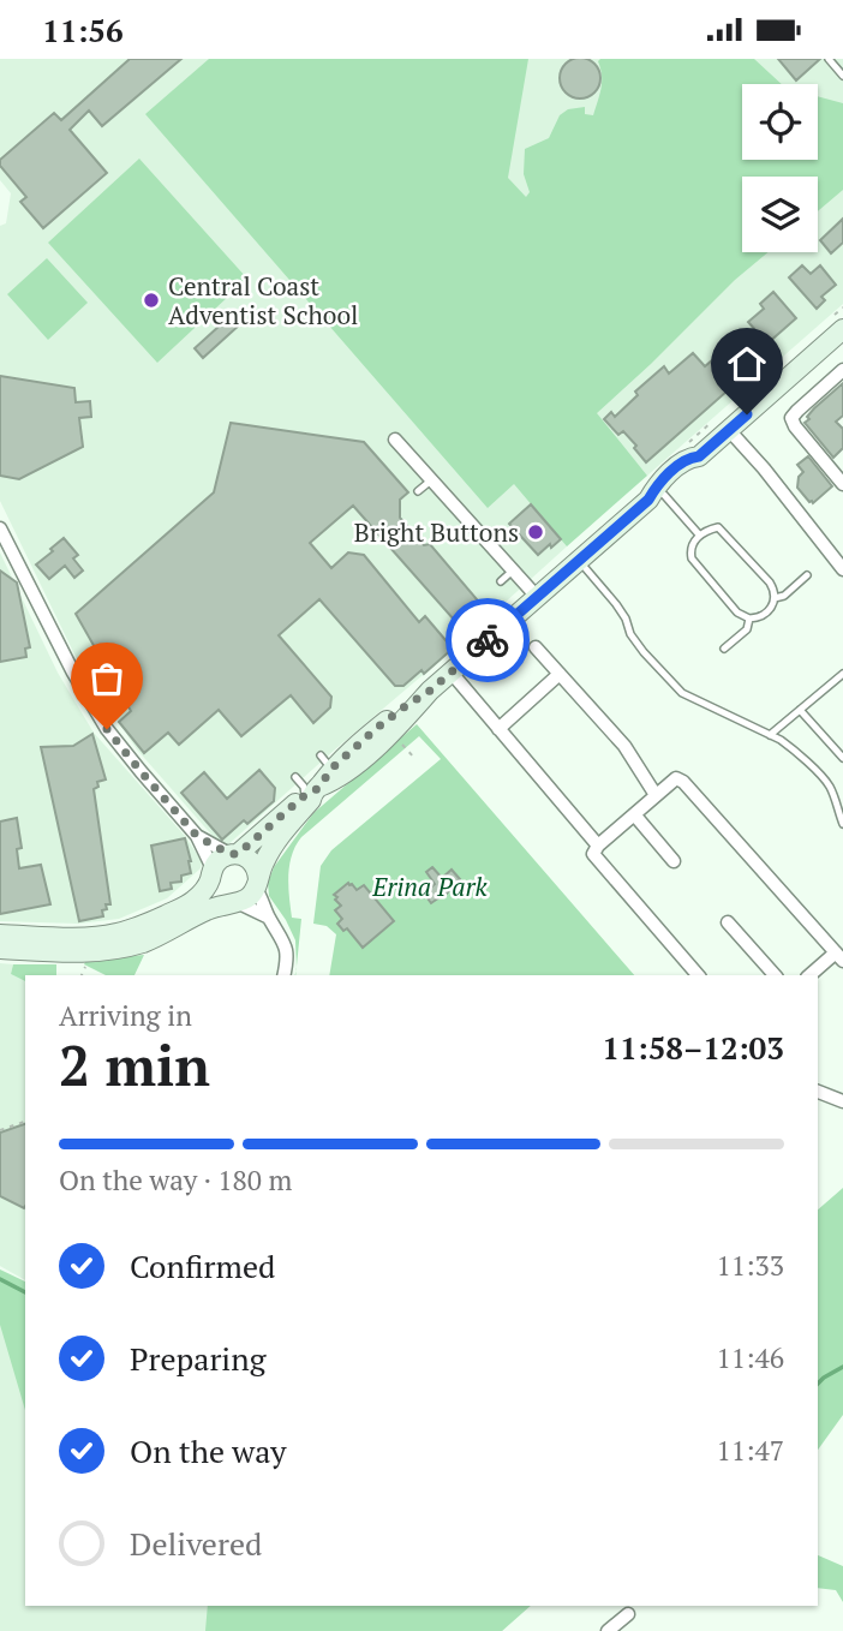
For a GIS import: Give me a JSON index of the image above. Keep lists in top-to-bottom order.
{
  "parks": ["Erina Park"],
  "places": ["Central Coast Adventist School", "Bright Buttons"],
  "page": {
    "status": "11:56",
    "heading": ["2 min", "Arriving in", "11:58–12:03"],
    "bar": "On the way · 180 m",
    "list": [
      ["Confirmed", "11:33"],
      ["Preparing", "11:46"],
      ["On the way", "11:47"],
      "Delivered"
    ]
  }
}
